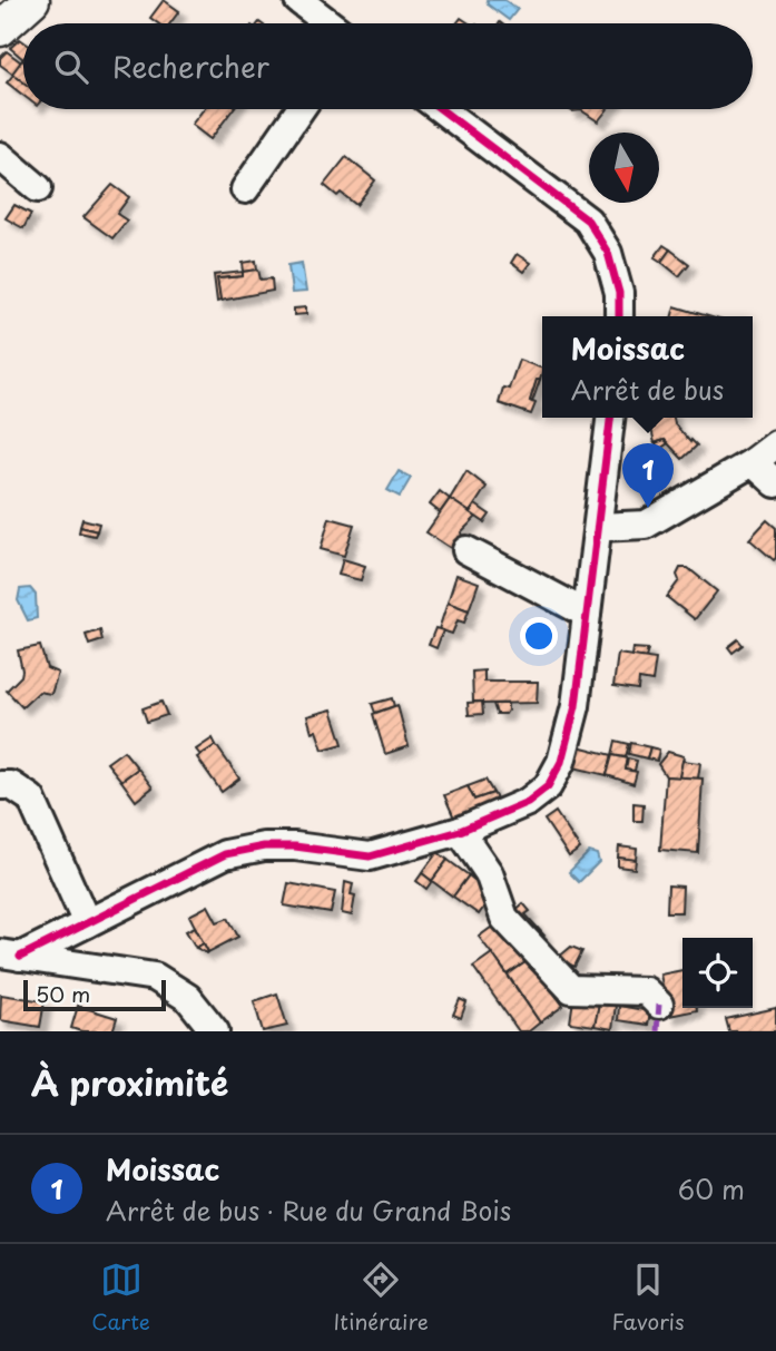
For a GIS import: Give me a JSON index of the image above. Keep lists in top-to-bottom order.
{
  "scale_bar": "50 m",
  "north": "bottom",
  "page": {
    "search": "Rechercher",
    "popup": ["Moissac", "Arrêt de bus"],
    "pins": "1",
    "scale": "50 m",
    "heading": "À proximité",
    "list": [
      {
        "mark": "1",
        "name": "Moissac",
        "note": "Arrêt de bus · Rue du Grand Bois",
        "value": "60 m"
      }
    ],
    "nav": ["Carte", "Itinéraire", "Favoris"]
  }
}
